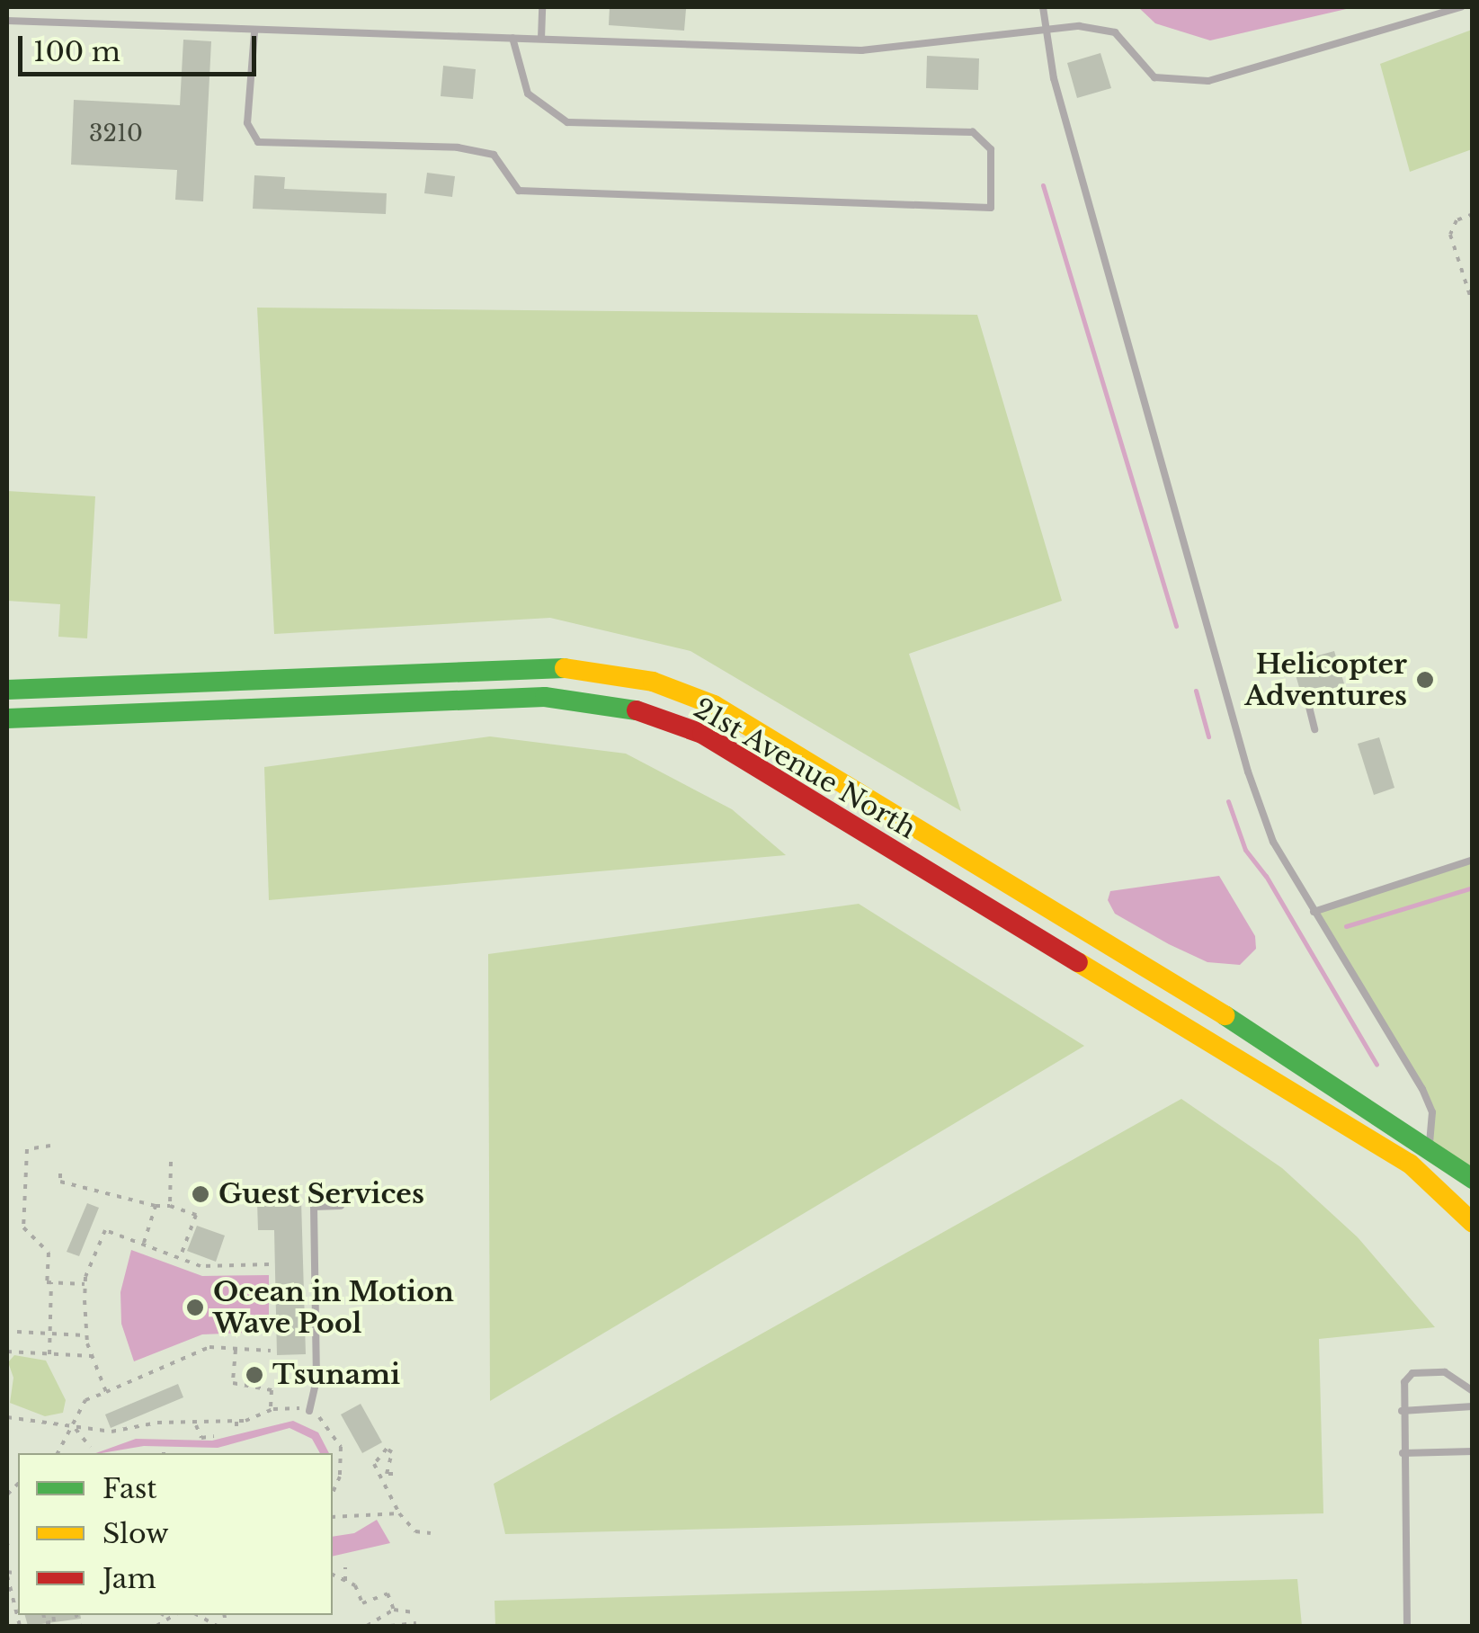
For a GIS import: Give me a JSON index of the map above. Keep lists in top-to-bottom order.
{
  "streets": {
    "street": ["21st Avenue North"]
  },
  "places": [
    "Helicopter Adventures",
    "Guest Services",
    "Ocean in Motion Wave Pool",
    "Tsunami"
  ],
  "house_numbers": ["3210"],
  "legend": ["Fast", "Slow", "Jam"],
  "scale_bar": "100 m"
}
